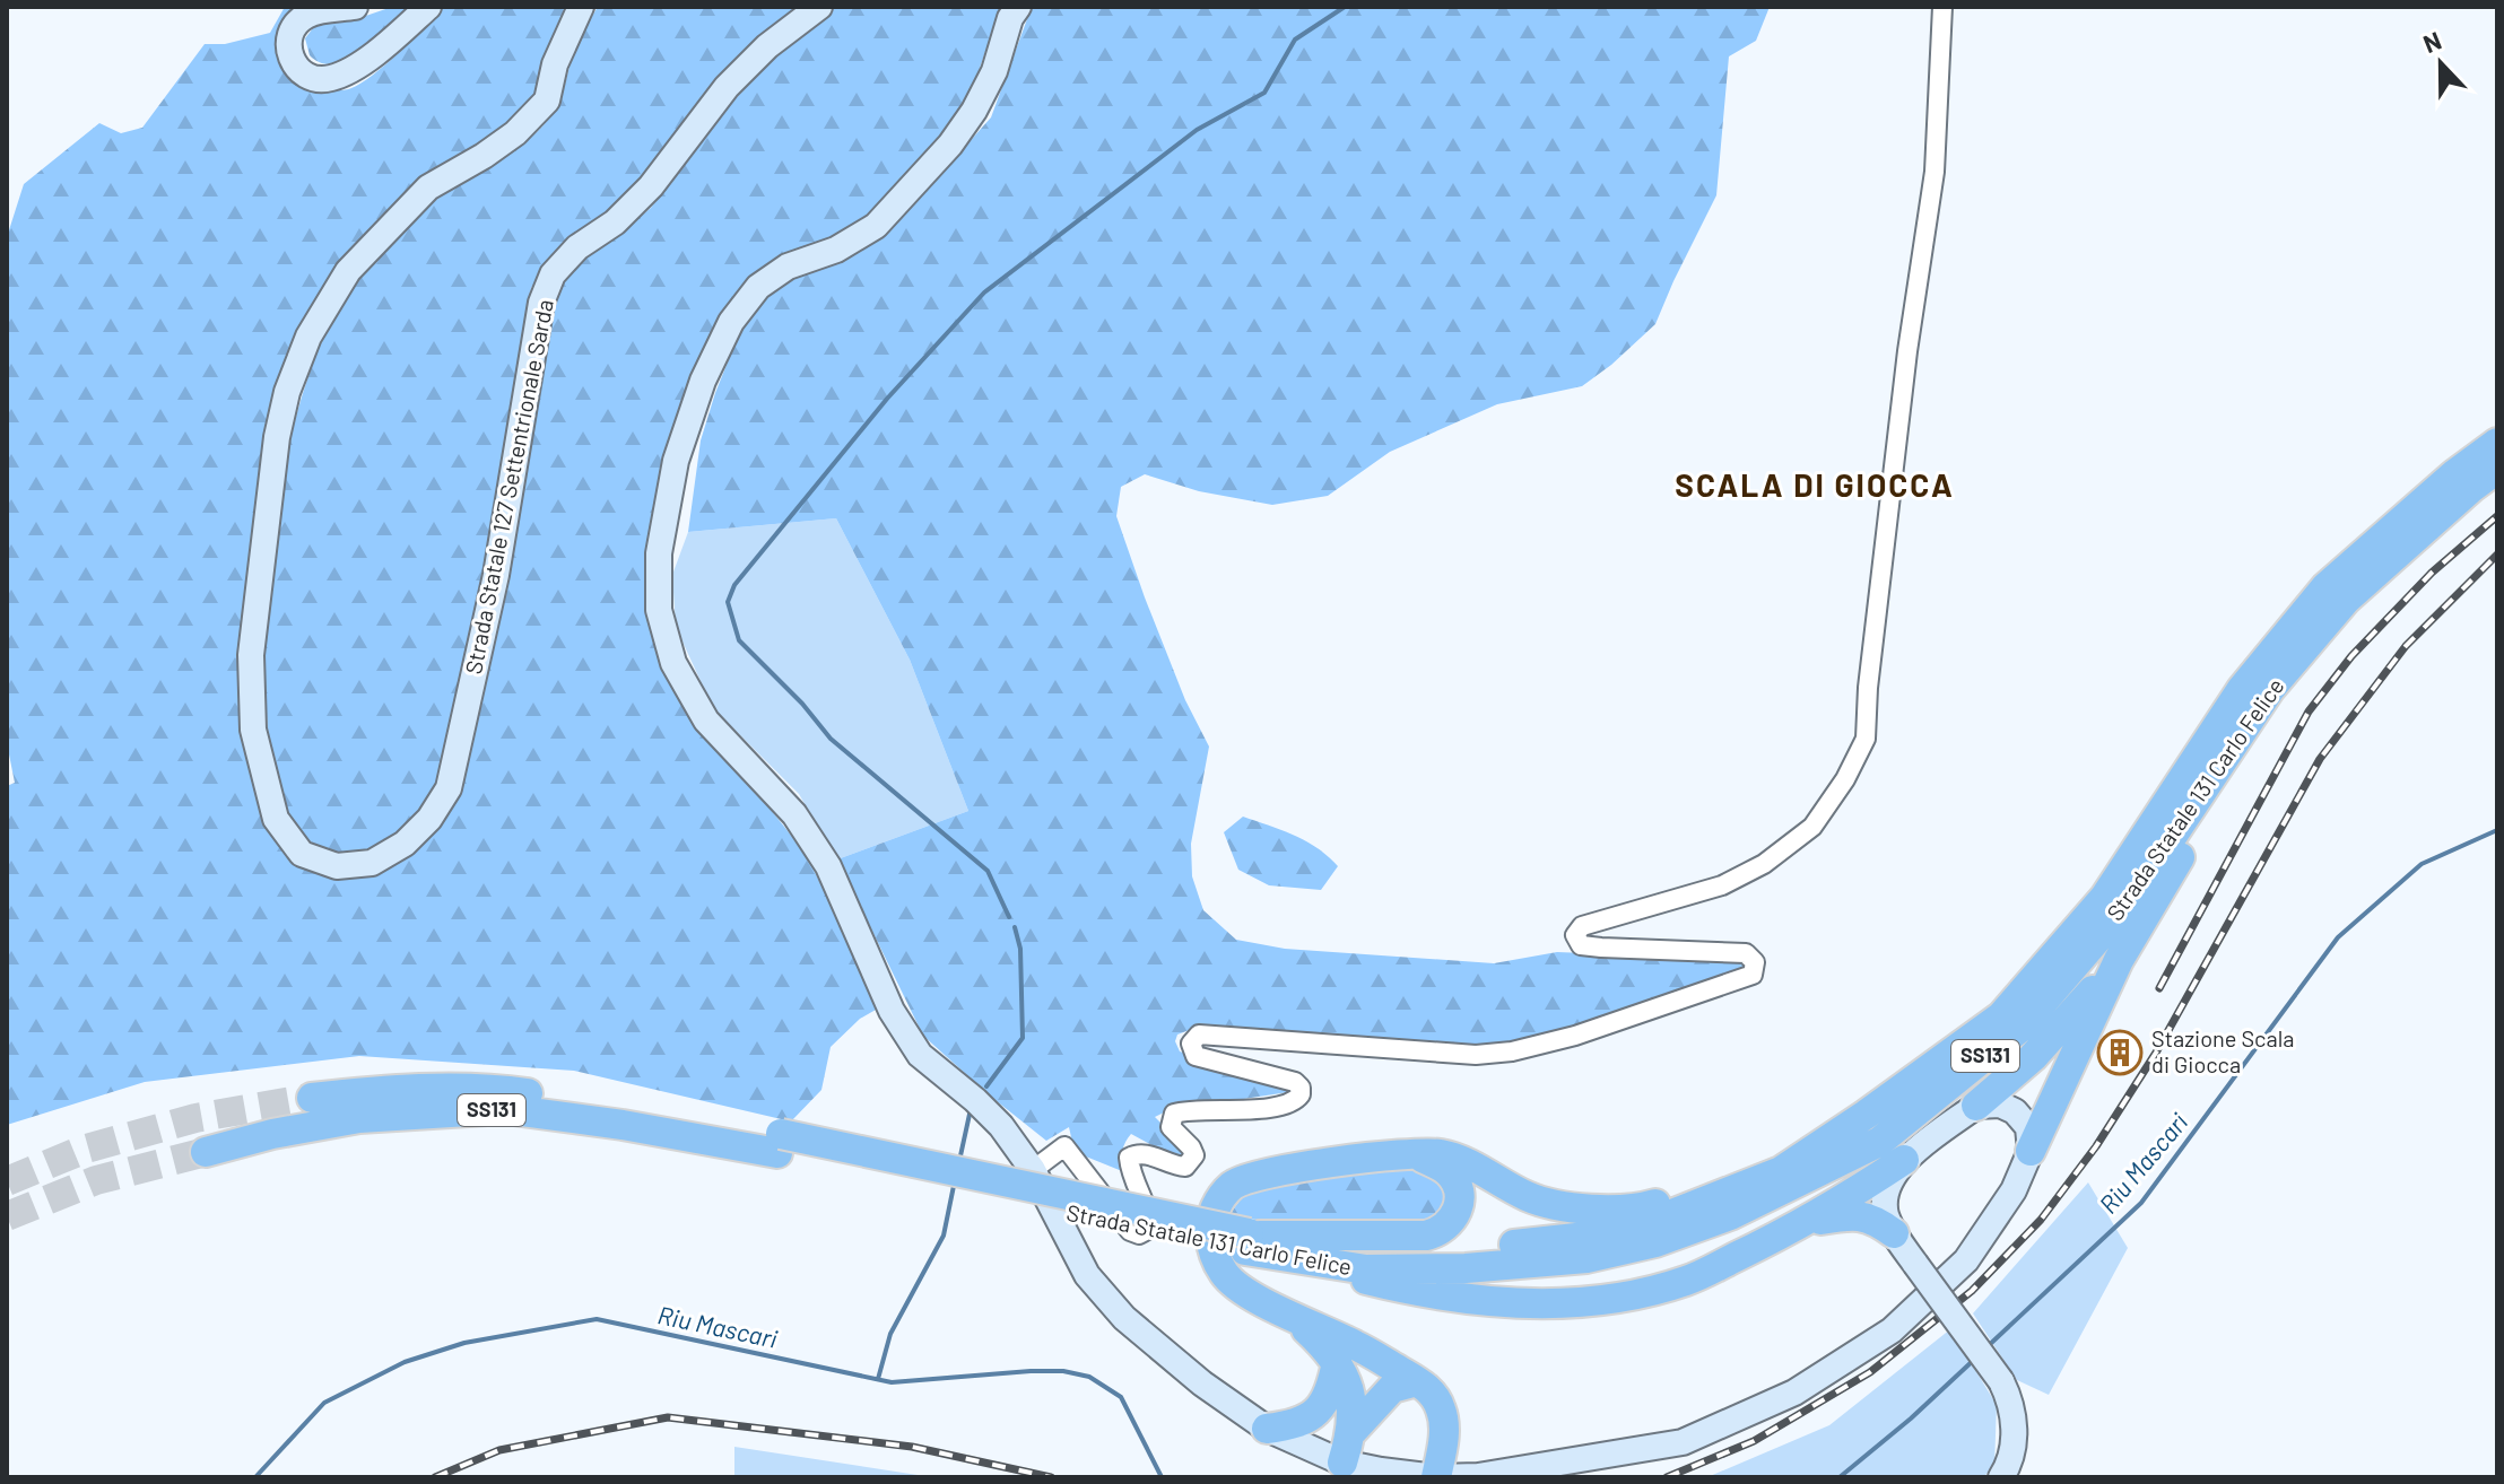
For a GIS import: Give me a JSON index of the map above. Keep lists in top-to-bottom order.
{
  "streets": {
    "highway": ["Strada Statale 131 Carlo Felice", "SS131"],
    "main road": ["Strada Statale 127 Settentrionale Sarda"]
  },
  "districts": ["SCALA DI GIOCCA"],
  "water": ["Riu Mascari"],
  "places": {
    "building": ["Stazione Scala di Giocca"]
  },
  "north": "top"
}
